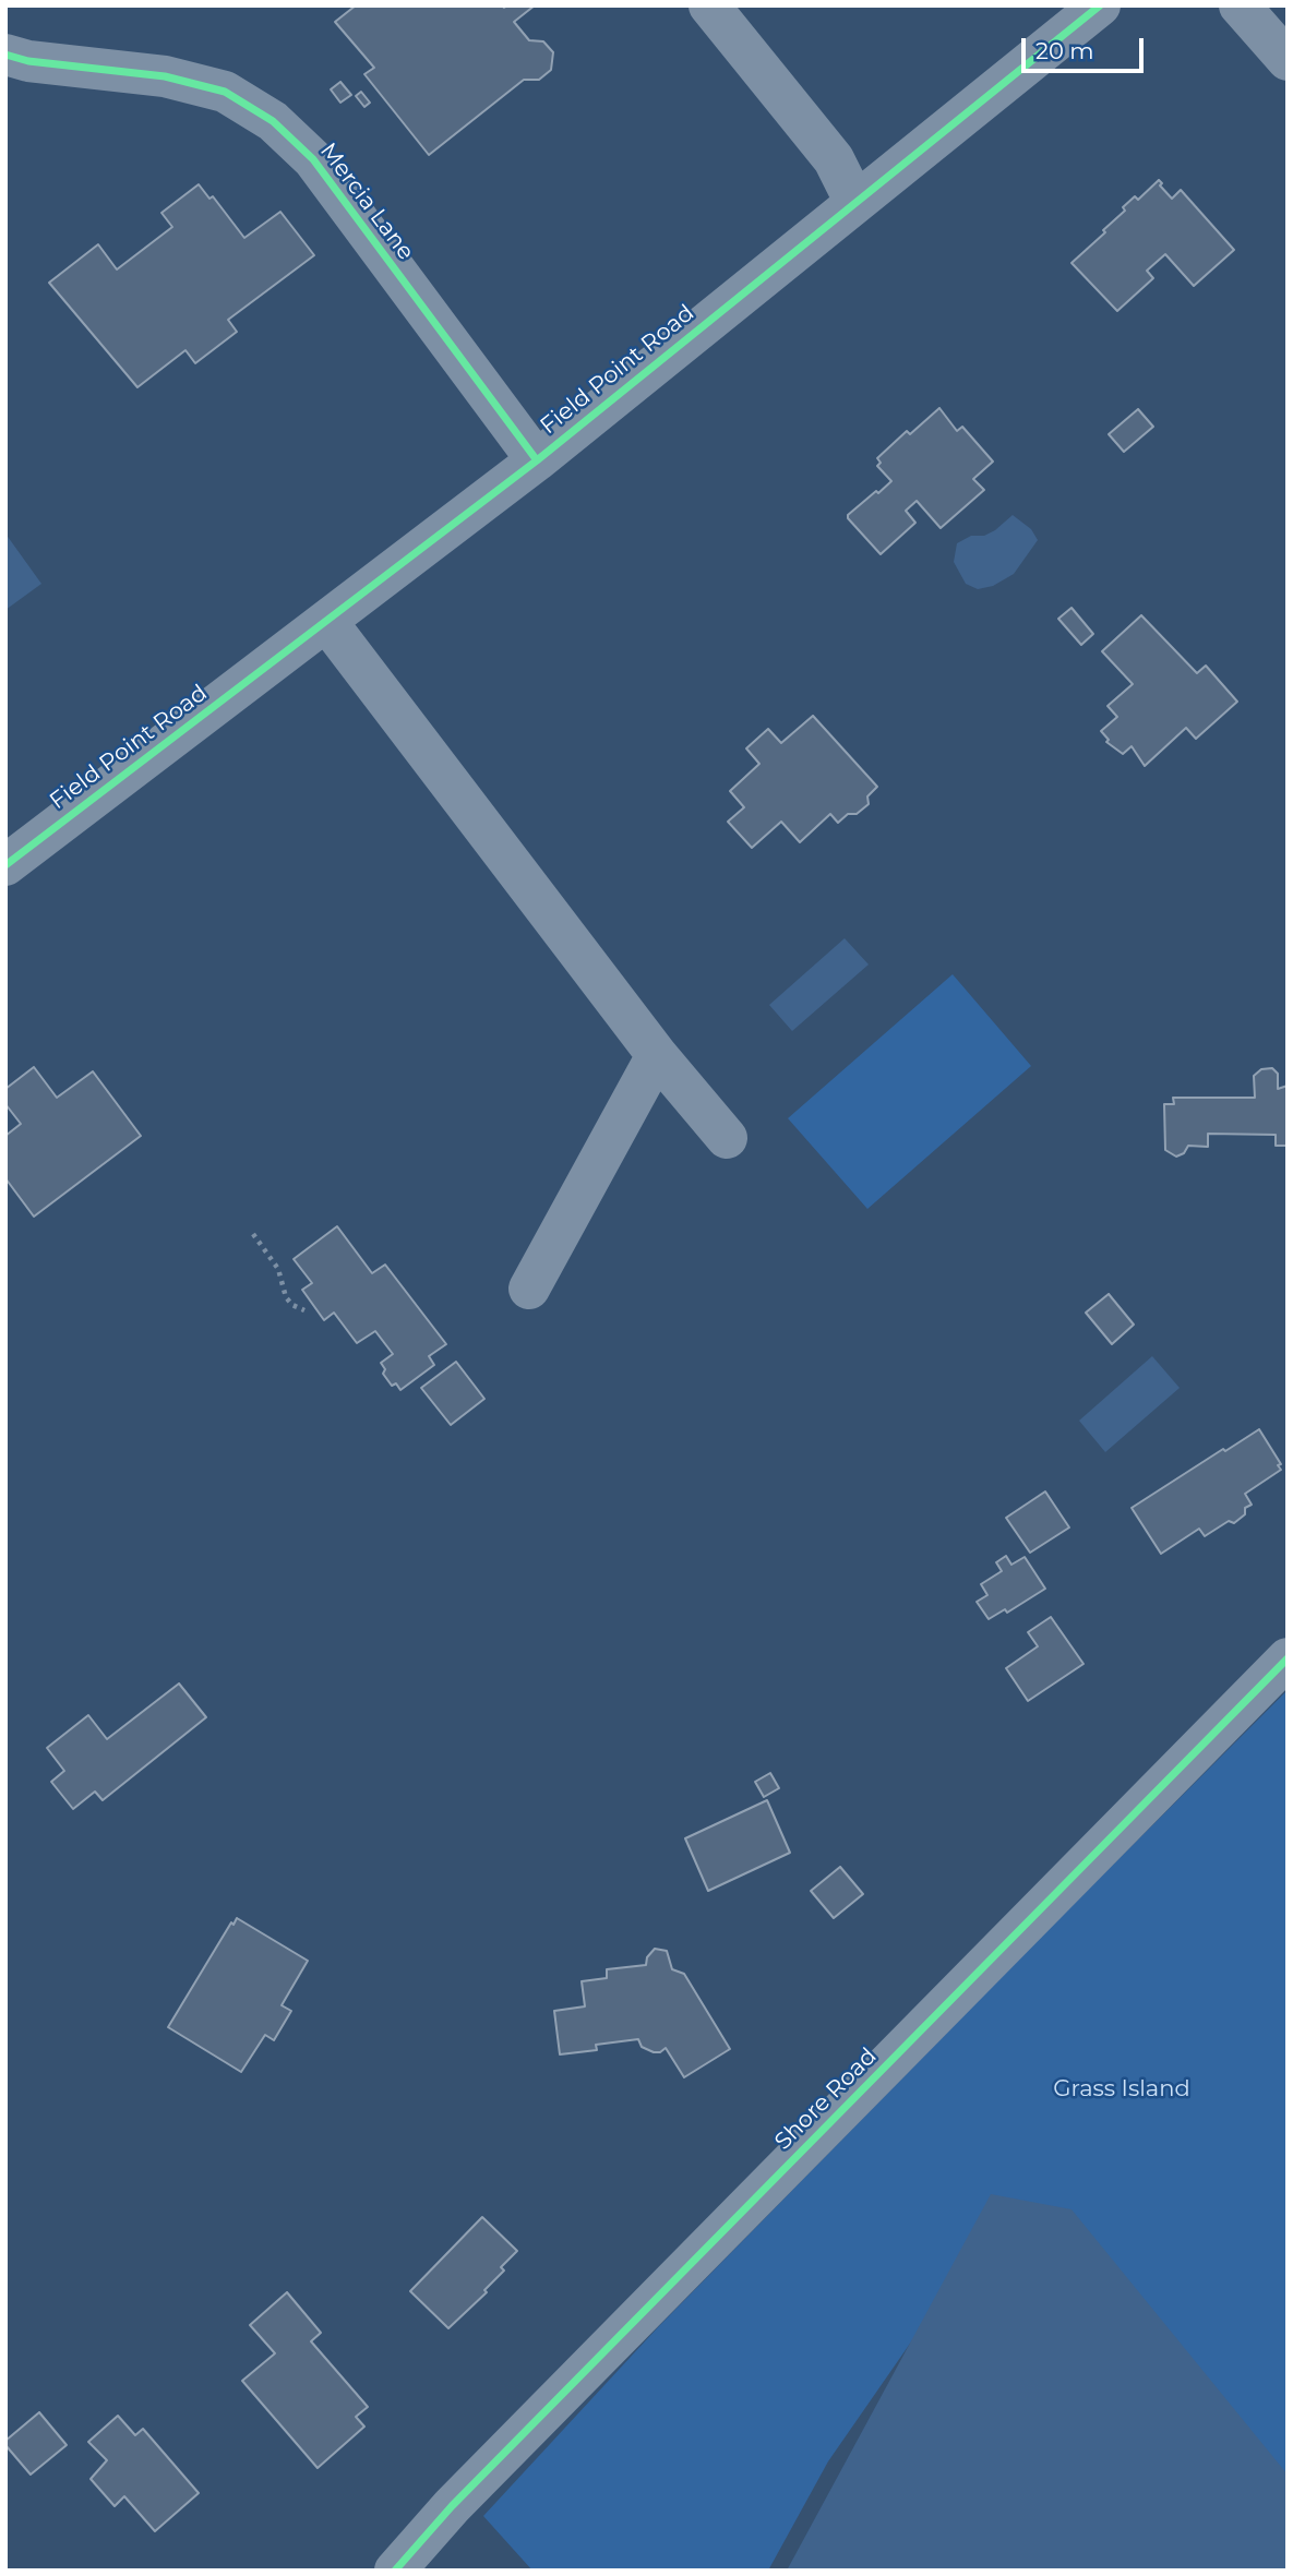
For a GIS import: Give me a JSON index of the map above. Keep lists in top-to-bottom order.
{
  "streets": {
    "street": ["Mercia Lane", "Field Point Road", "Shore Road"]
  },
  "crossings": [
    ["Mercia Lane", "Field Point Road"]
  ],
  "parks": ["Grass Island"],
  "scale_bar": "20 m"
}
